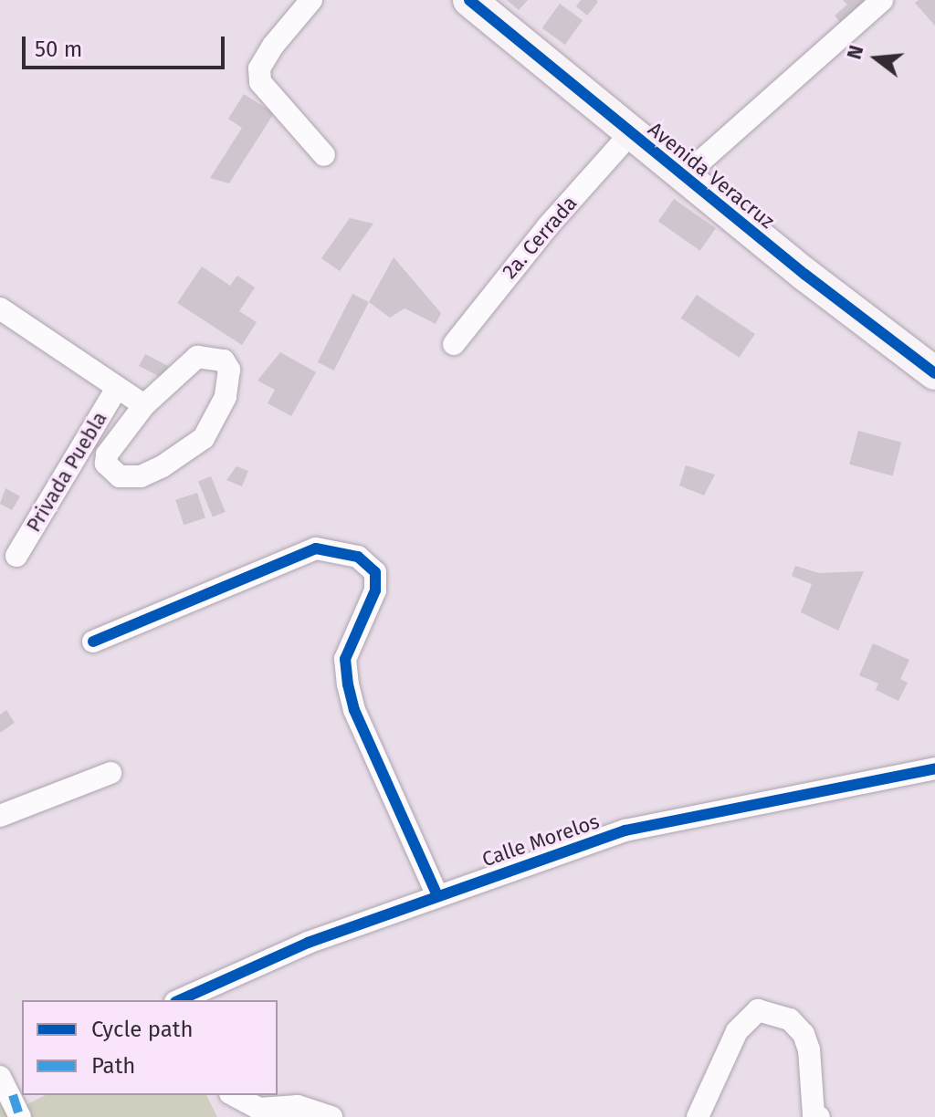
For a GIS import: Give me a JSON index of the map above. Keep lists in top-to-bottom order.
{
  "streets": {
    "street": [
      "Avenida Veracruz",
      "2a. Cerrada",
      "Privada Puebla",
      "Calle Morelos"
    ]
  },
  "crossings": [
    ["Avenida Veracruz", "2a. Cerrada"]
  ],
  "legend": ["Cycle path", "Path"],
  "scale_bar": "50 m",
  "north": "left"
}
